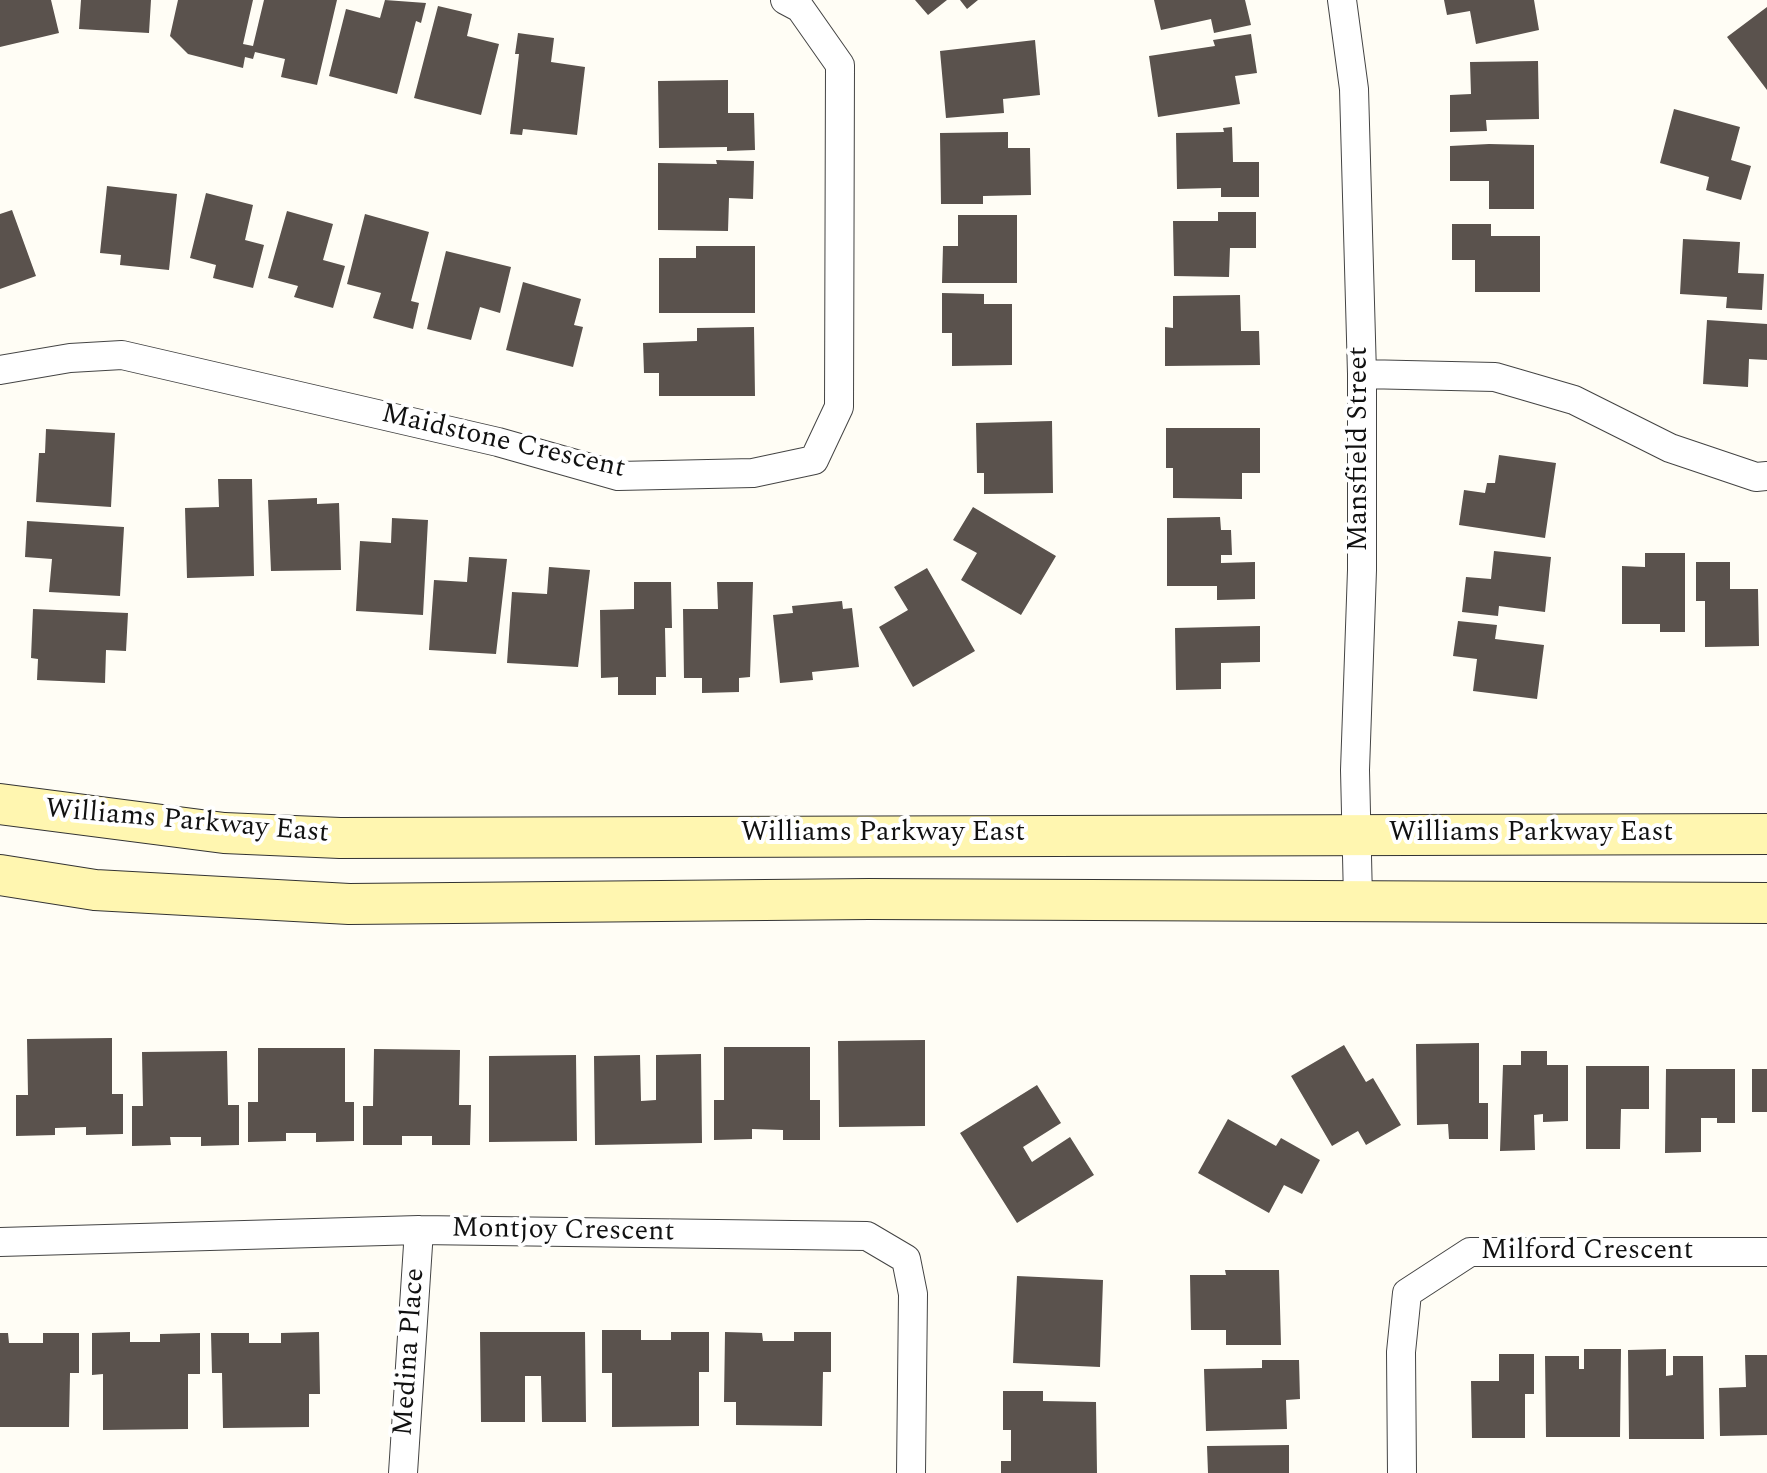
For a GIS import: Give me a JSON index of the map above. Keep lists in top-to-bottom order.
{
  "streets": {
    "main road": ["Williams Parkway East"],
    "street": [
      "Maidstone Crescent",
      "Mansfield Street",
      "Montjoy Crescent",
      "Milford Crescent",
      "Medina Place"
    ]
  },
  "crossings": [
    ["Mansfield Street", "Williams Parkway East"],
    ["Montjoy Crescent", "Medina Place"]
  ]
}
